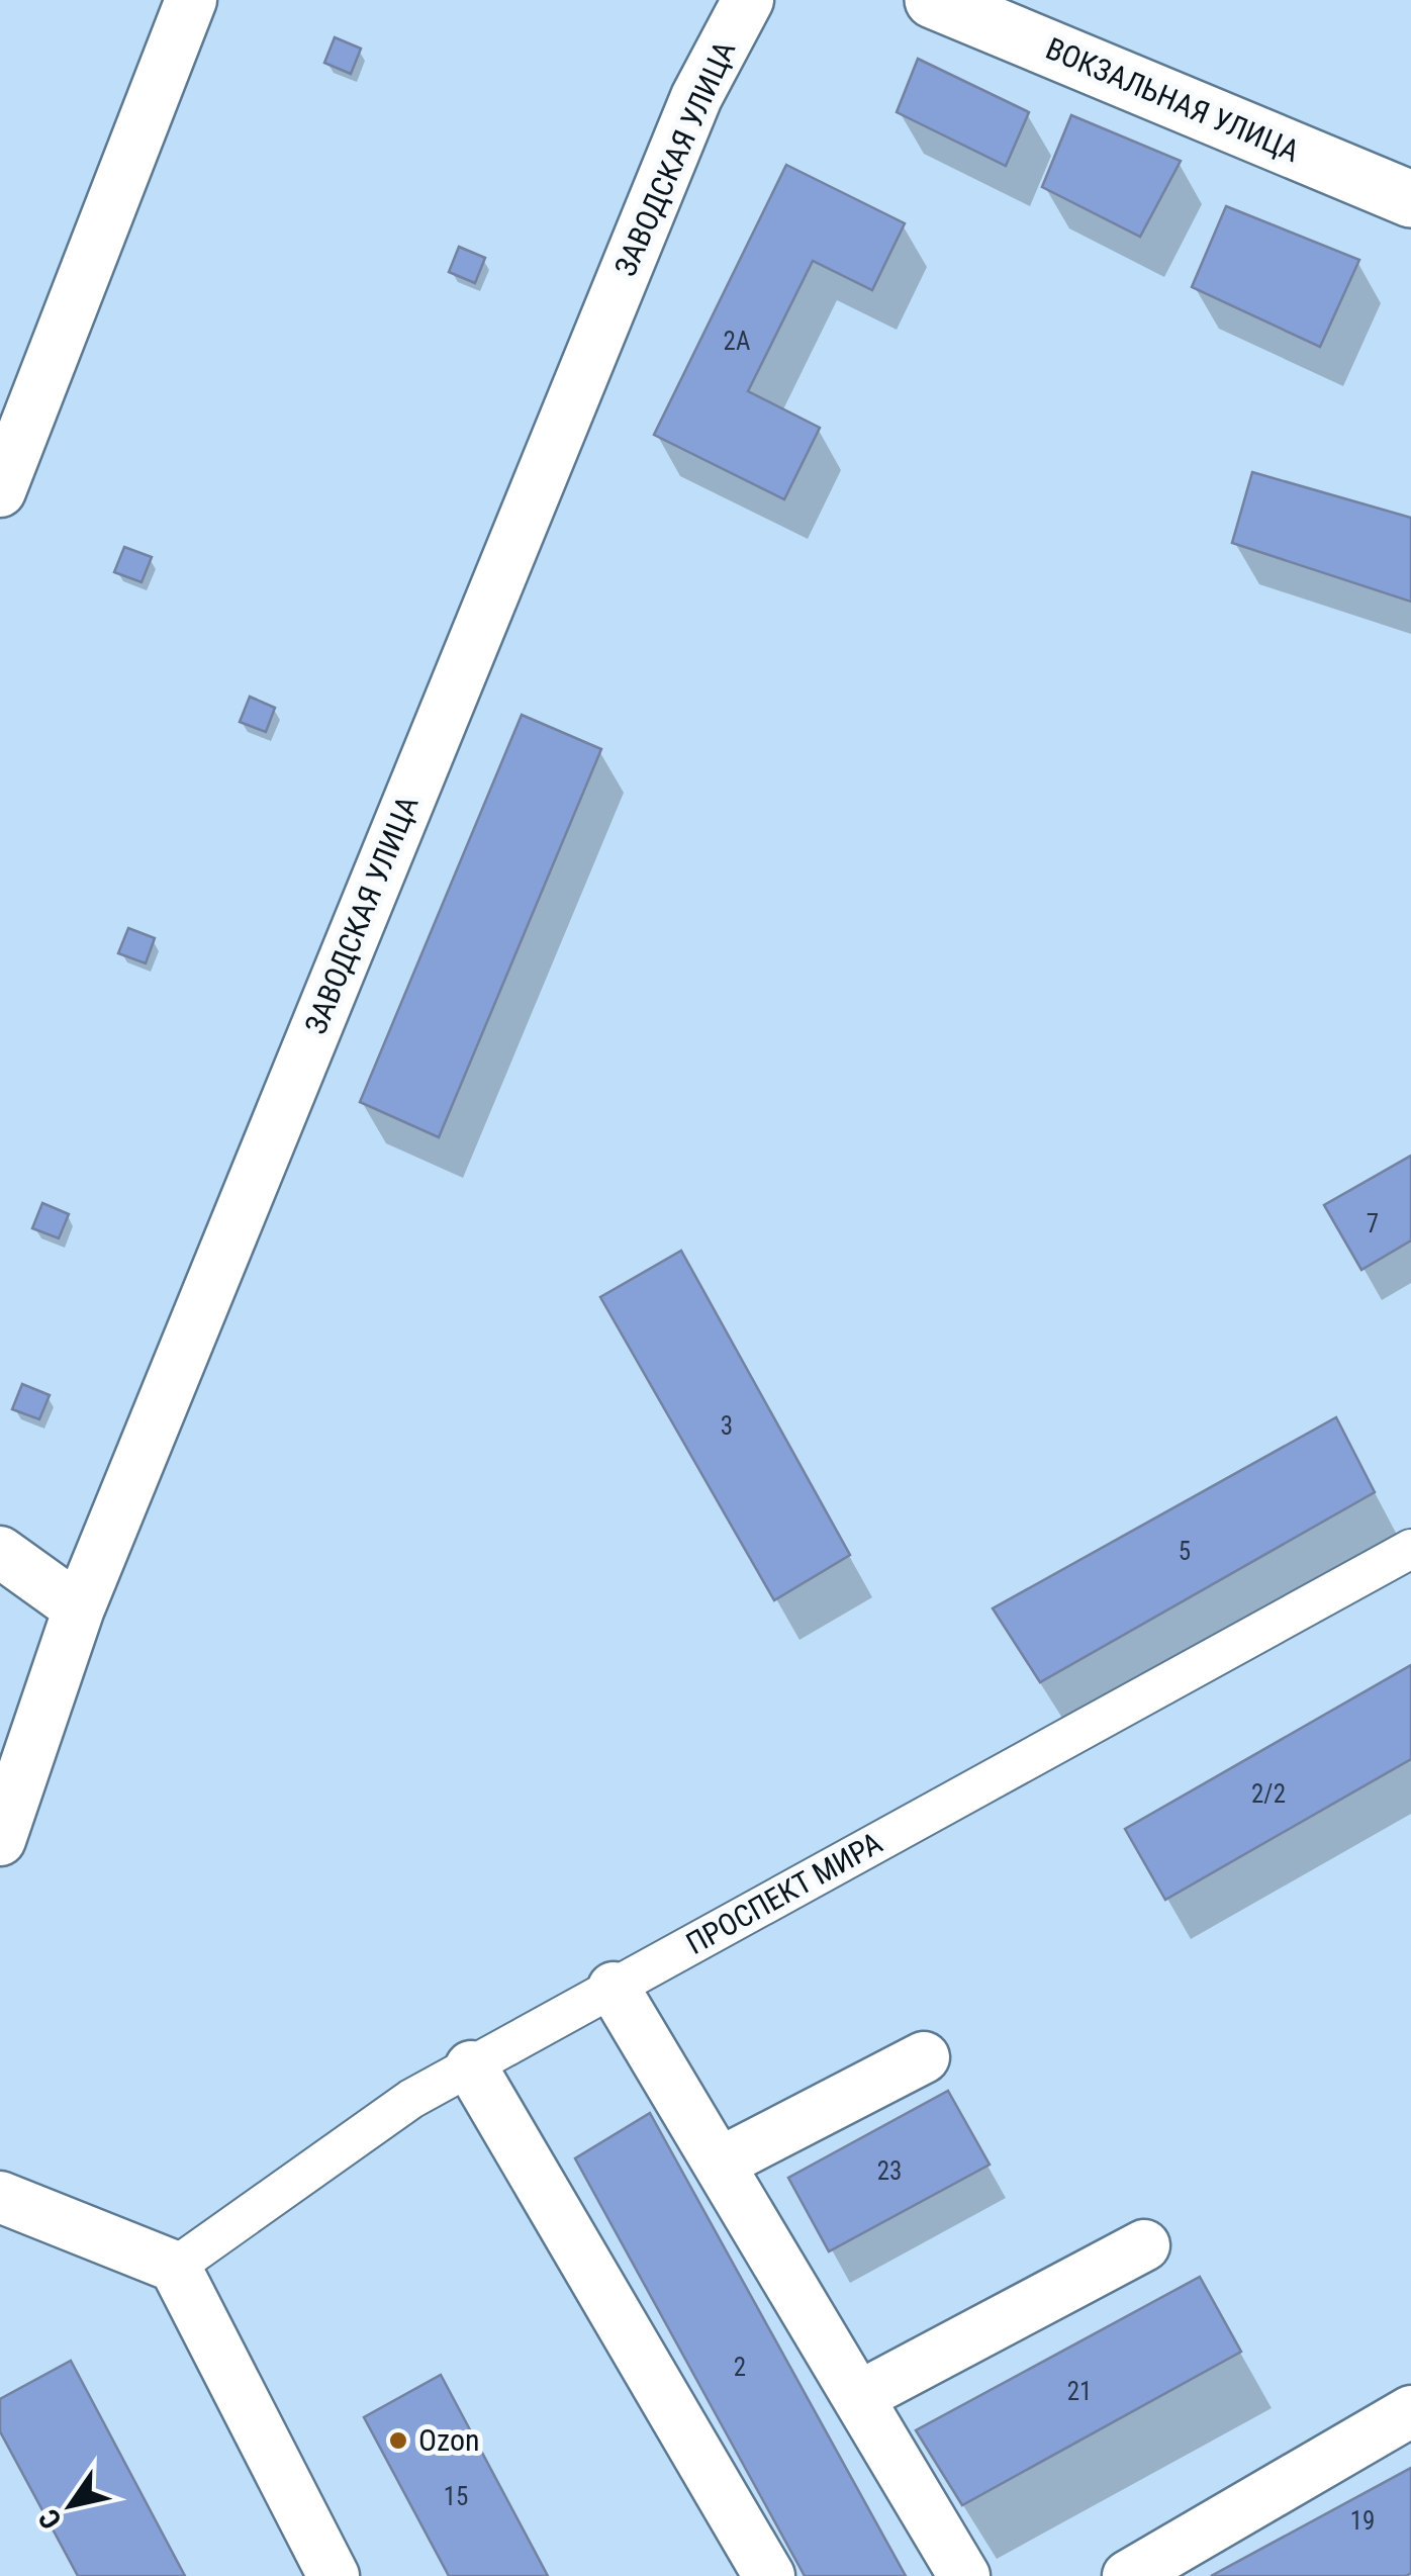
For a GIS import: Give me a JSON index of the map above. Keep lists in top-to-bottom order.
{
  "streets": {
    "street": ["ВОКЗАЛЬНАЯ УЛИЦА", "ЗАВОДСКАЯ УЛИЦА", "ПРОСПЕКТ МИРА"]
  },
  "places": ["Ozon"],
  "house_numbers": [
    "2А",
    "7",
    "3",
    "5",
    "2/2",
    "23",
    "2",
    "21",
    "15",
    "19"
  ],
  "north": "bottom left"
}
